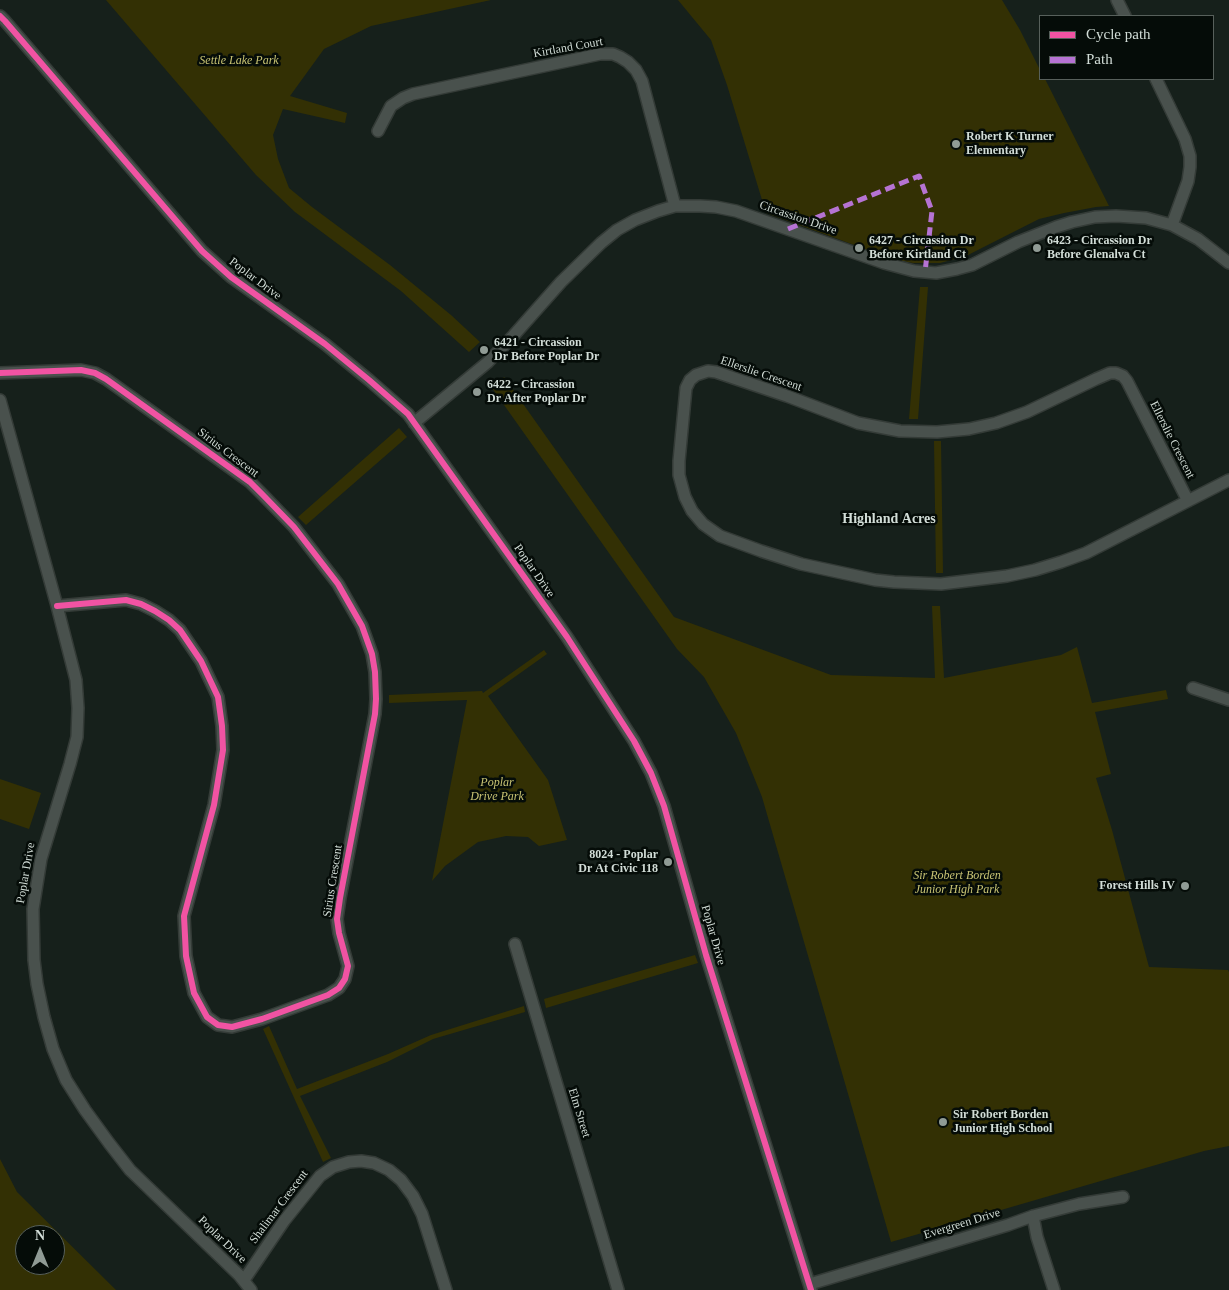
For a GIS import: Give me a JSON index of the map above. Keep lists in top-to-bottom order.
{
  "streets": {
    "street": [
      "Kirtland Court",
      "Circassion Drive",
      "Poplar Drive",
      "Ellerslie Crescent",
      "Sirius Crescent",
      "Elm Street",
      "Shalimar Crescent",
      "Evergreen Drive"
    ]
  },
  "crossings": [
    ["Kirtland Court", "Circassion Drive"],
    ["Circassion Drive", "Poplar Drive"],
    ["Poplar Drive", "Sirius Crescent"],
    ["Poplar Drive", "Shalimar Crescent"],
    ["Poplar Drive", "Evergreen Drive"]
  ],
  "districts": ["Highland Acres"],
  "parks": ["Settle Lake Park", "Poplar Drive Park", "Sir Robert Borden Junior High Park"],
  "places": [
    "Robert K Turner Elementary",
    "6427 - Circassion Dr Before Kirtland Ct",
    "6423 - Circassion Dr Before Glenalva Ct",
    "6421 - Circassion Dr Before Poplar Dr",
    "6422 - Circassion Dr After Poplar Dr",
    "8024 - Poplar Dr At Civic 118",
    "Forest Hills IV",
    "Sir Robert Borden Junior High School"
  ],
  "legend": ["Cycle path", "Path"],
  "north": "top"
}
